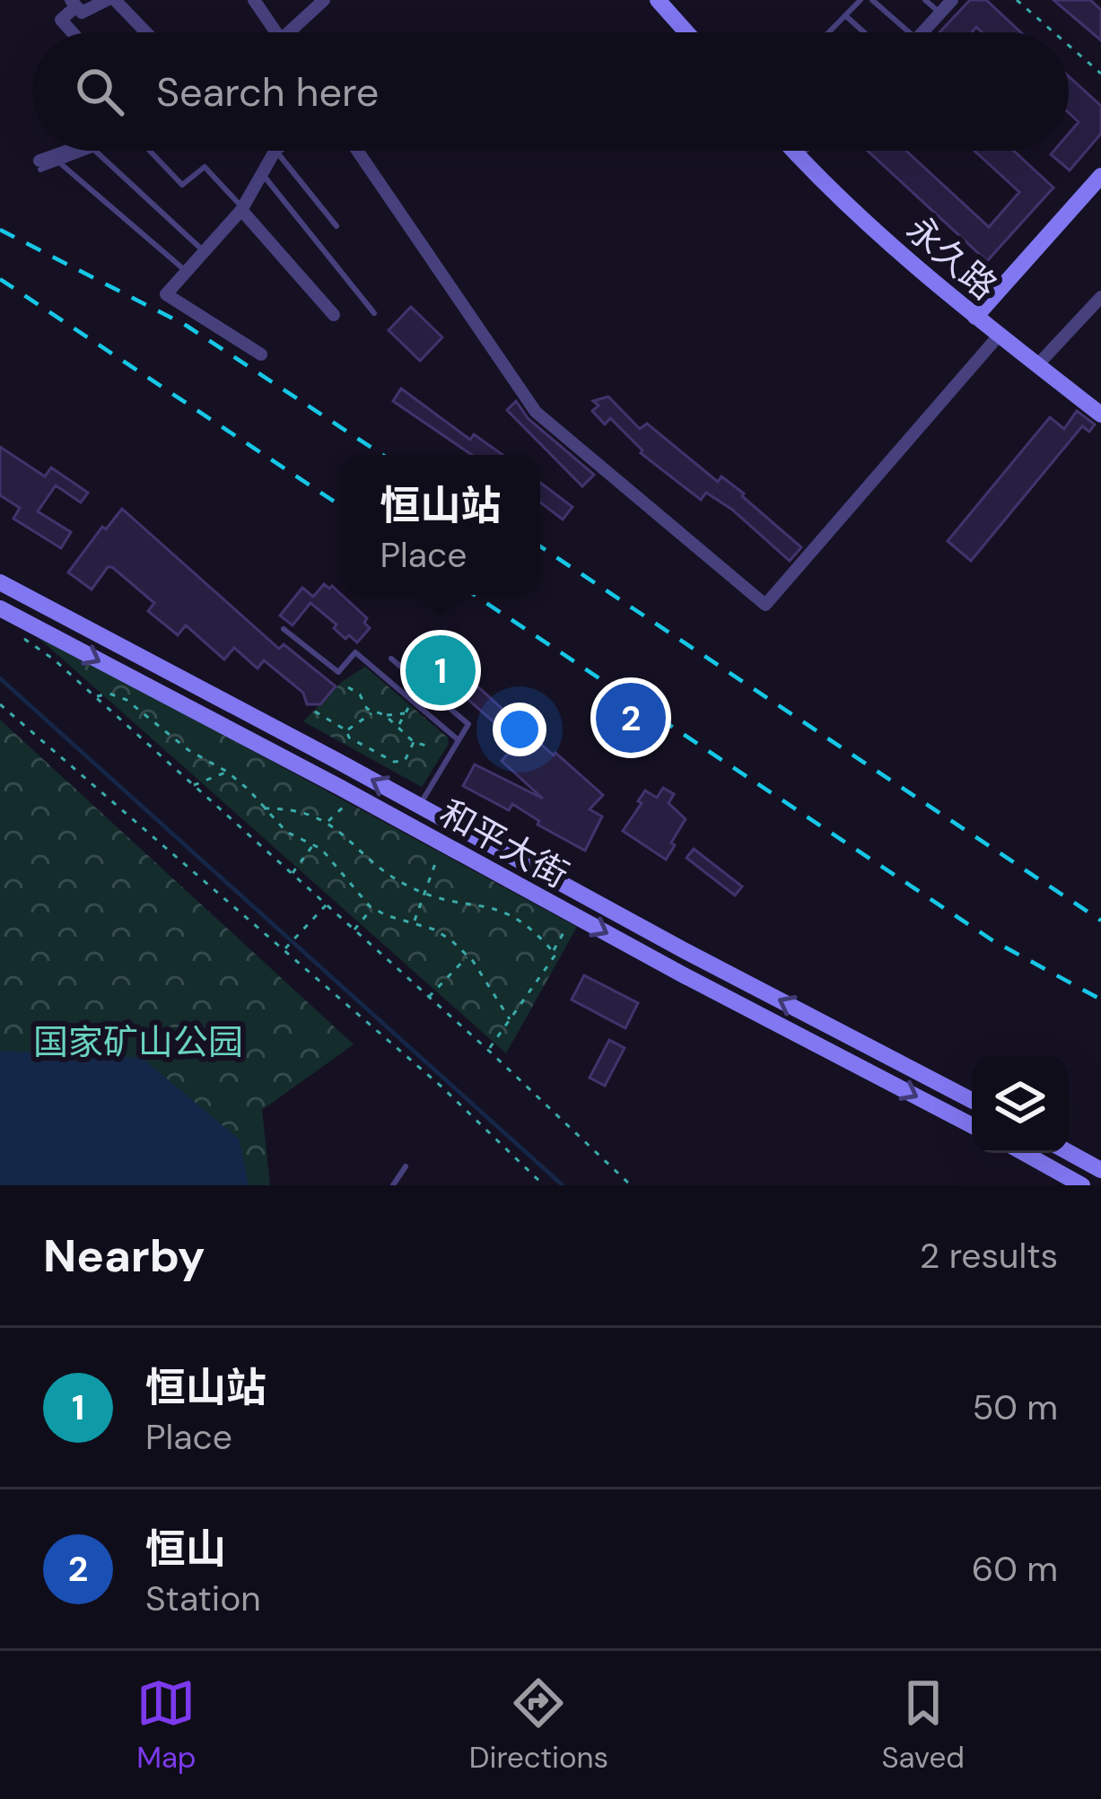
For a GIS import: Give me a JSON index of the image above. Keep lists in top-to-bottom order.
{
  "streets": {
    "main road": ["永久路", "和平大街"]
  },
  "parks": ["国家矿山公园"],
  "page": {
    "search": "Search here",
    "popup": ["恒山站", "Place"],
    "pins": ["1", "2"],
    "heading": ["Nearby", "2 results"],
    "list": [
      {
        "mark": "1",
        "name": "恒山站",
        "note": "Place",
        "value": "50 m"
      },
      {
        "mark": "2",
        "name": "恒山",
        "note": "Station",
        "value": "60 m"
      }
    ],
    "nav": ["Map", "Directions", "Saved"]
  }
}
